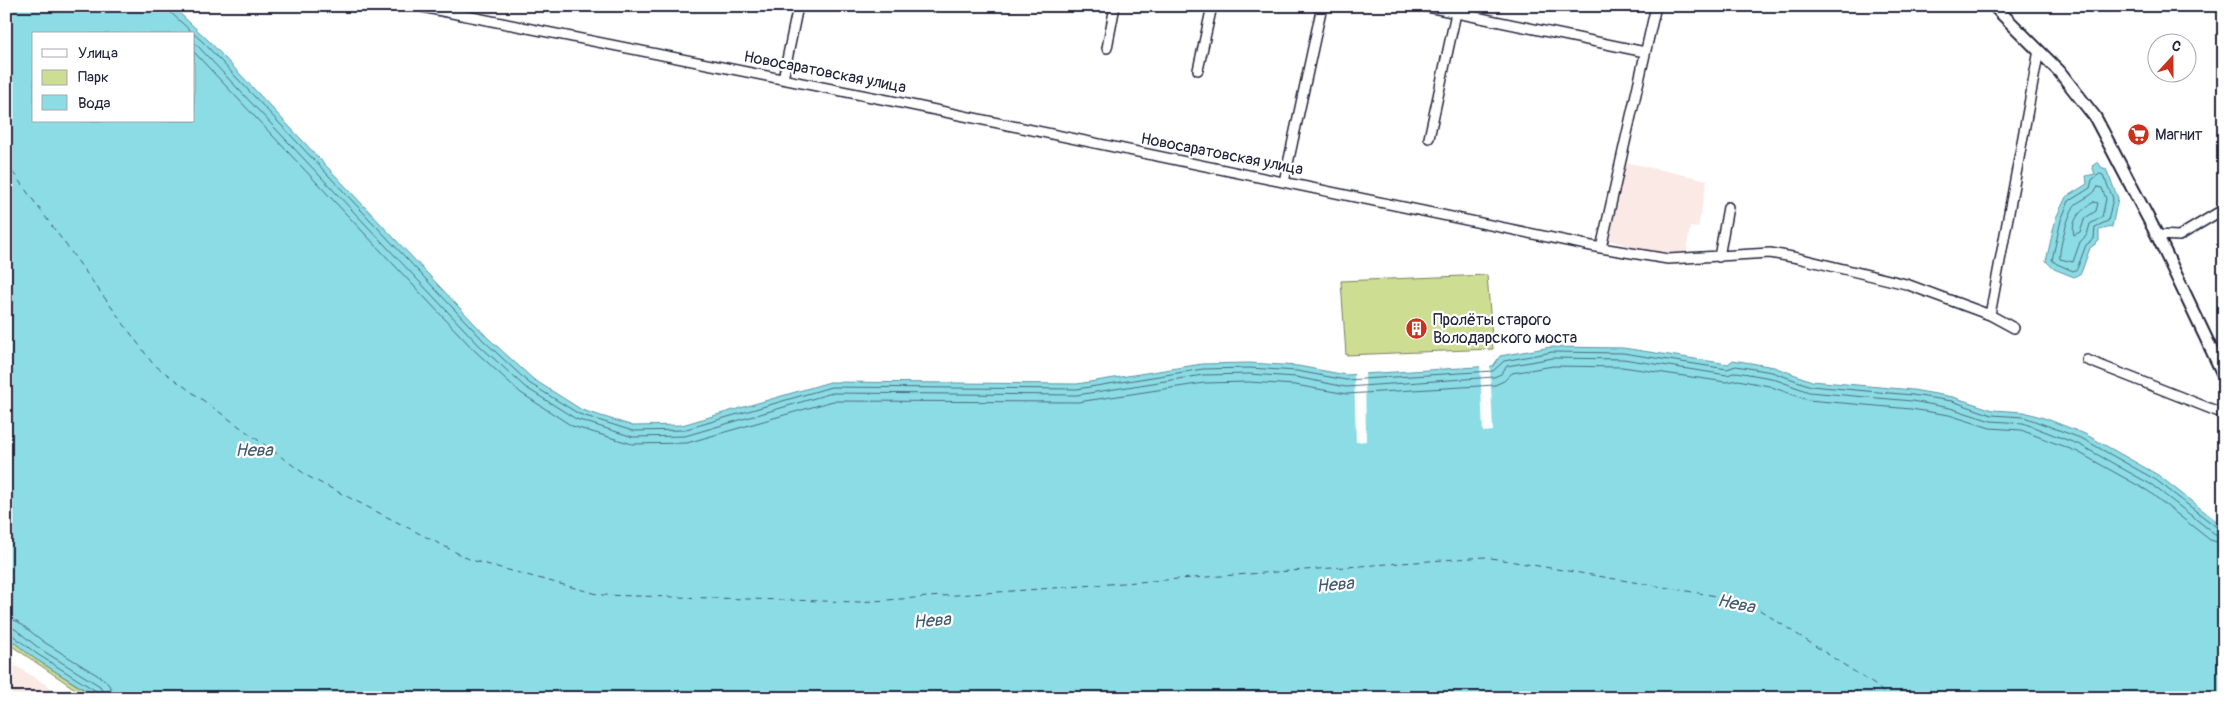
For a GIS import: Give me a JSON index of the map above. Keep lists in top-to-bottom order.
{
  "streets": {
    "street": ["Новосаратовская улица"]
  },
  "water": ["Нева"],
  "places": {
    "supermarket": ["Магнит"],
    "building": ["Пролёты старого Володарского моста"]
  },
  "legend": ["Улица", "Парк", "Вода"],
  "north": "top"
}
